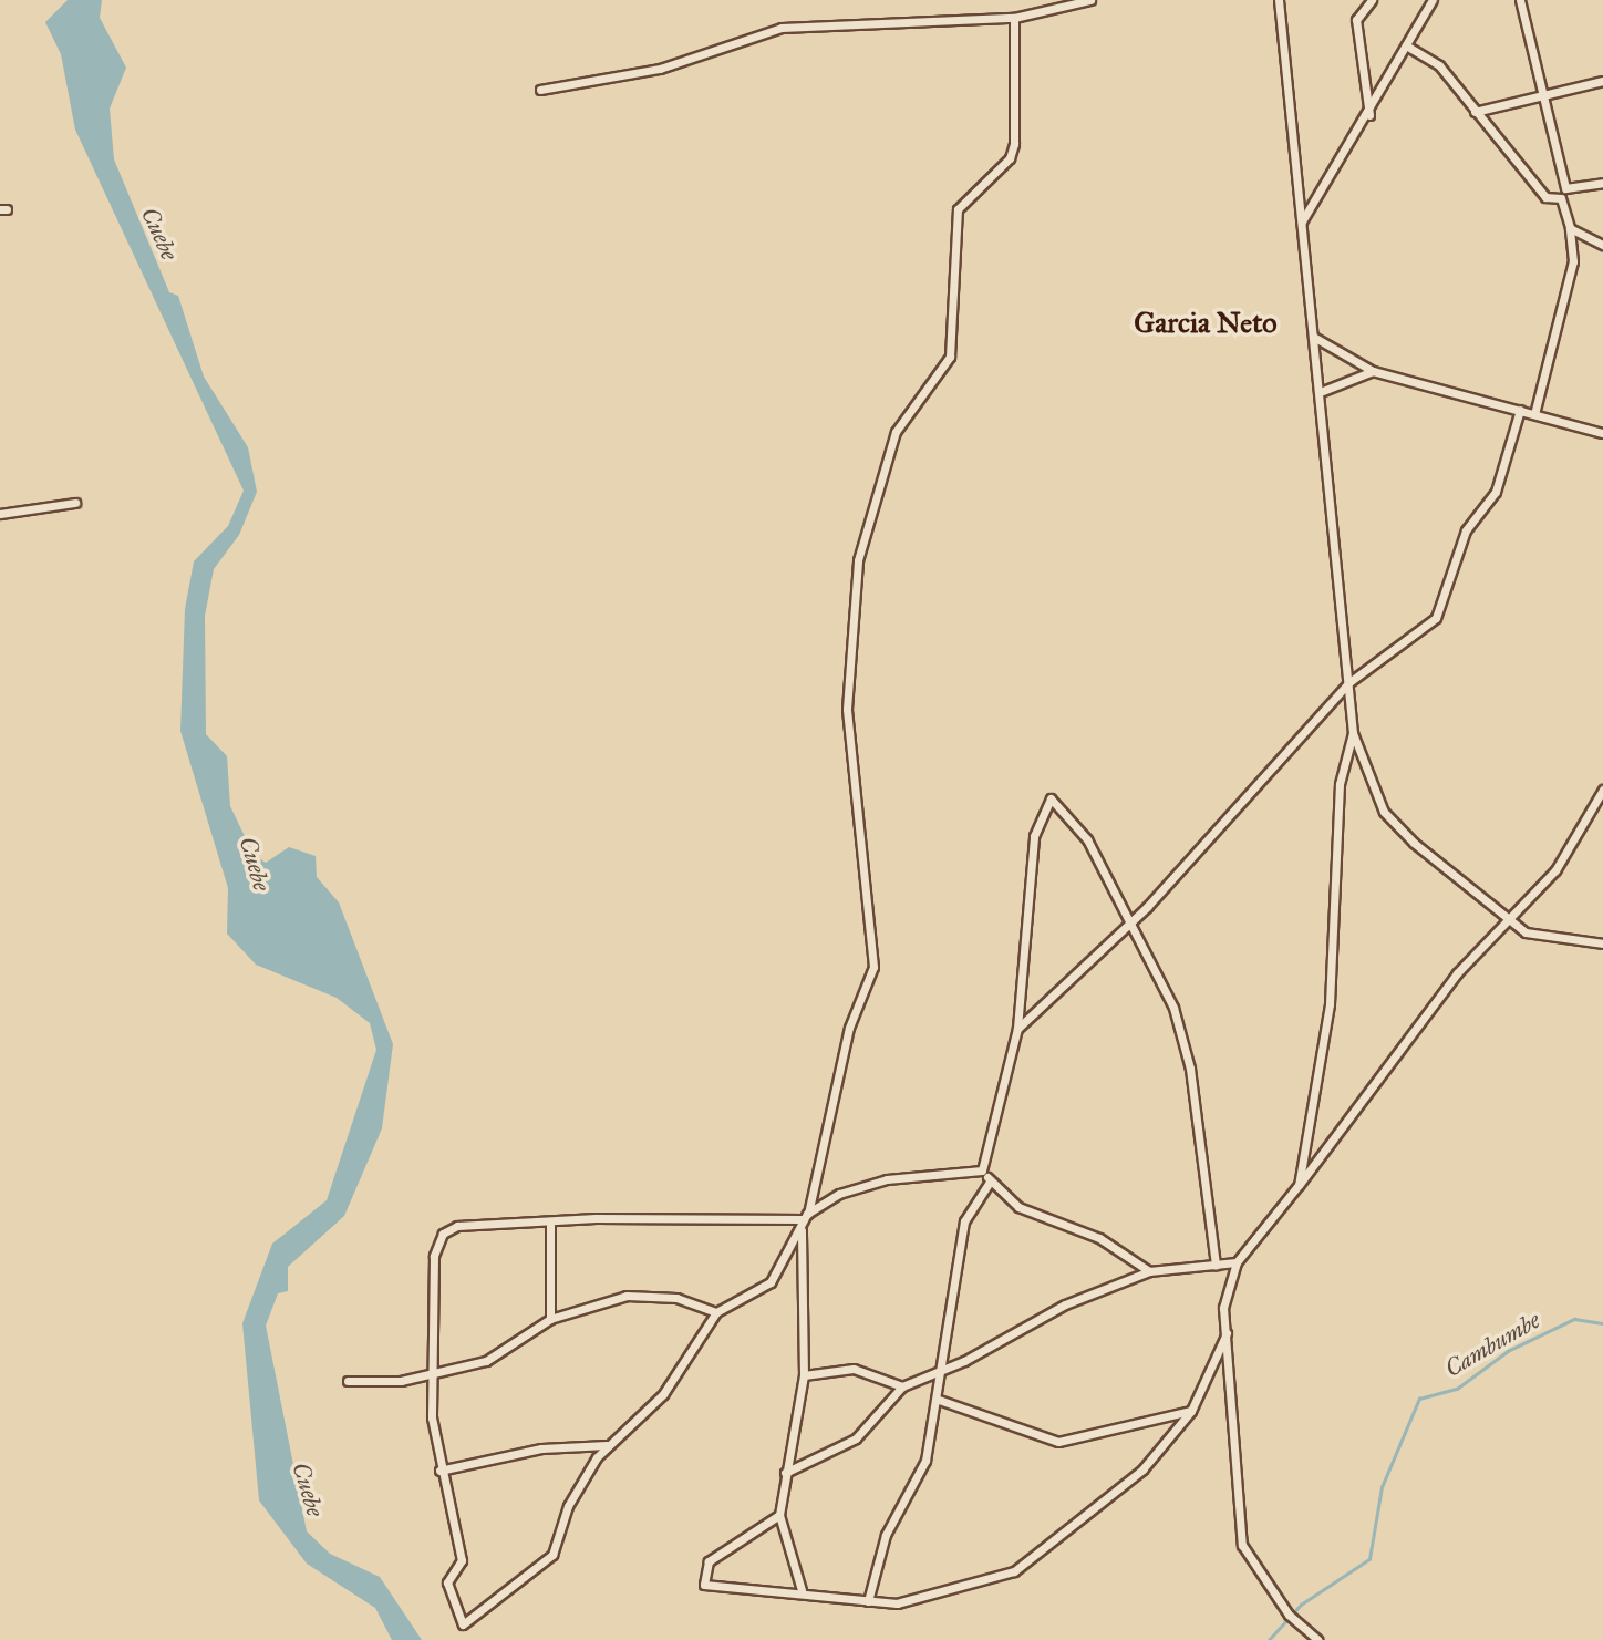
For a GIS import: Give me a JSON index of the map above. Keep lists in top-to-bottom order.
{
  "districts": ["Garcia Neto"],
  "water": ["Cuebe", "Cambumbe"]
}
